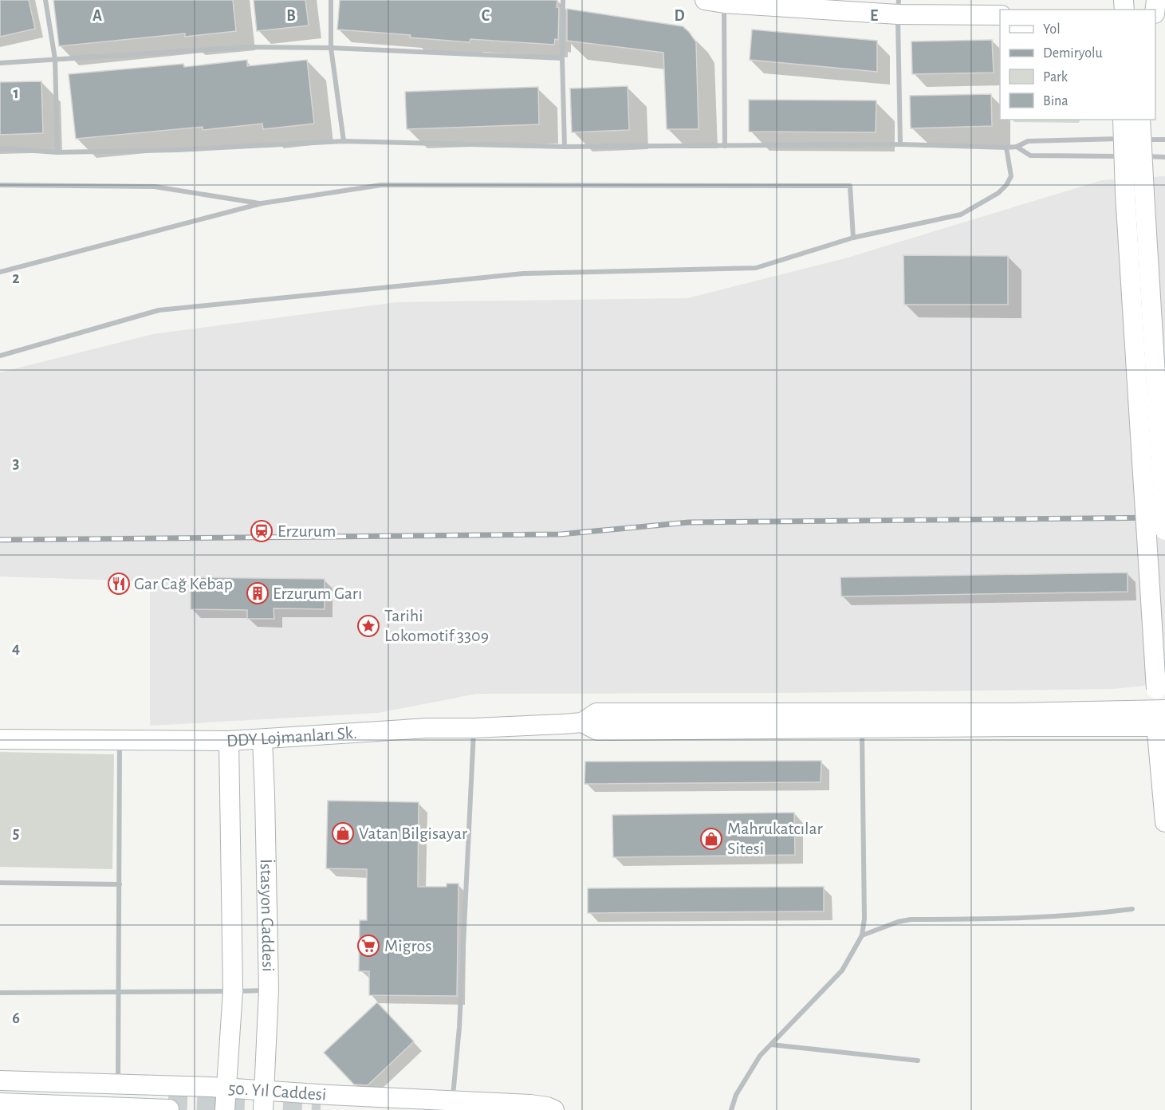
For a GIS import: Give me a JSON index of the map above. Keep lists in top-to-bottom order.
{
  "streets": {
    "street": ["DDY Lojmanları Sk.", "İstasyon Caddesi", "50. Yıl Caddesi"]
  },
  "crossings": [
    ["DDY Lojmanları Sk.", "İstasyon Caddesi"],
    ["İstasyon Caddesi", "50. Yıl Caddesi"]
  ],
  "places": {
    "station": ["Erzurum"],
    "restaurant": ["Gar Cağ Kebap"],
    "building": ["Erzurum Garı"],
    "place": ["Tarihi Lokomotif 3309"],
    "shop": ["Vatan Bilgisayar", "Mahrukatcılar Sitesi"],
    "supermarket": ["Migros"]
  },
  "legend": [
    "Yol",
    "Demiryolu",
    "Park",
    "Bina"
  ],
  "grid": {
    "columns": [
      "A",
      "B",
      "C",
      "D",
      "E"
    ],
    "rows": [
      "1",
      "2",
      "3",
      "4",
      "5",
      "6"
    ]
  }
}
